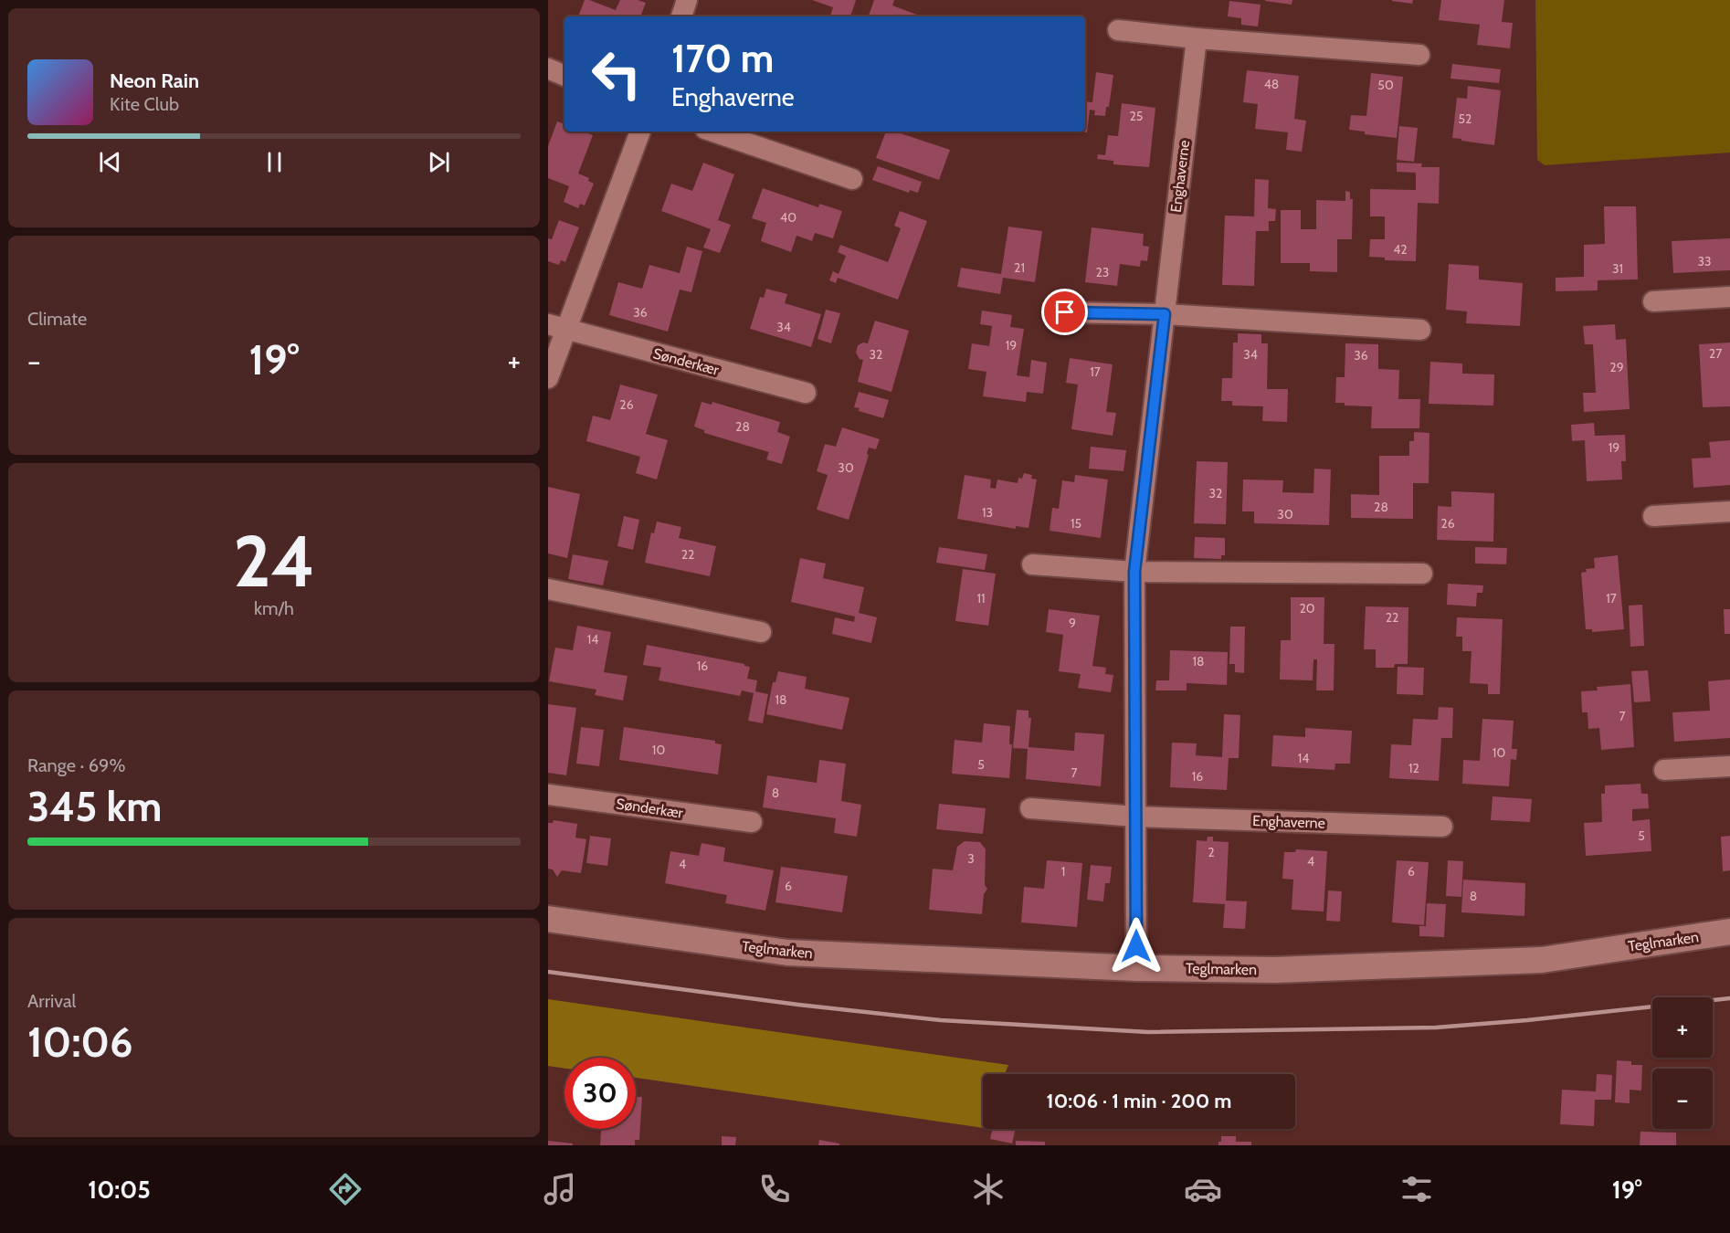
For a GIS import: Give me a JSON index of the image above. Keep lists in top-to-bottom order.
{
  "streets": {
    "street": ["Enghaverne", "Sønderkær", "Teglmarken"]
  },
  "crossings": [
    ["Enghaverne", "Teglmarken"]
  ],
  "house_numbers": [
    "48",
    "50",
    "25",
    "52",
    "40",
    "42",
    "33",
    "21",
    "31",
    "23",
    "36",
    "34",
    "19",
    "27",
    "32",
    "34",
    "36",
    "29",
    "17",
    "26",
    "28",
    "19",
    "30",
    "32",
    "28",
    "13",
    "30",
    "15",
    "26",
    "22",
    "11",
    "17",
    "20",
    "22",
    "9",
    "14",
    "18",
    "16",
    "18",
    "7",
    "10",
    "10",
    "14",
    "5",
    "12",
    "7",
    "16",
    "8",
    "5",
    "2",
    "3",
    "4",
    "4",
    "1",
    "6",
    "6",
    "8"
  ],
  "page": {
    "turn": ["170 m", "Enghaverne"],
    "song": ["Neon Rain", "Kite Club"],
    "tile": [
      "Climate",
      ["24", "km/h"],
      ["Range · 69%", "345 km"],
      ["Arrival", "10:06"]
    ],
    "heat": ["−", "19°", "+"],
    "map_buttons": ["+", "−"],
    "limit": "30",
    "trip": "10:06 · 1 min · 200 m",
    "tabs": ["10:05", "19°"]
  }
}
